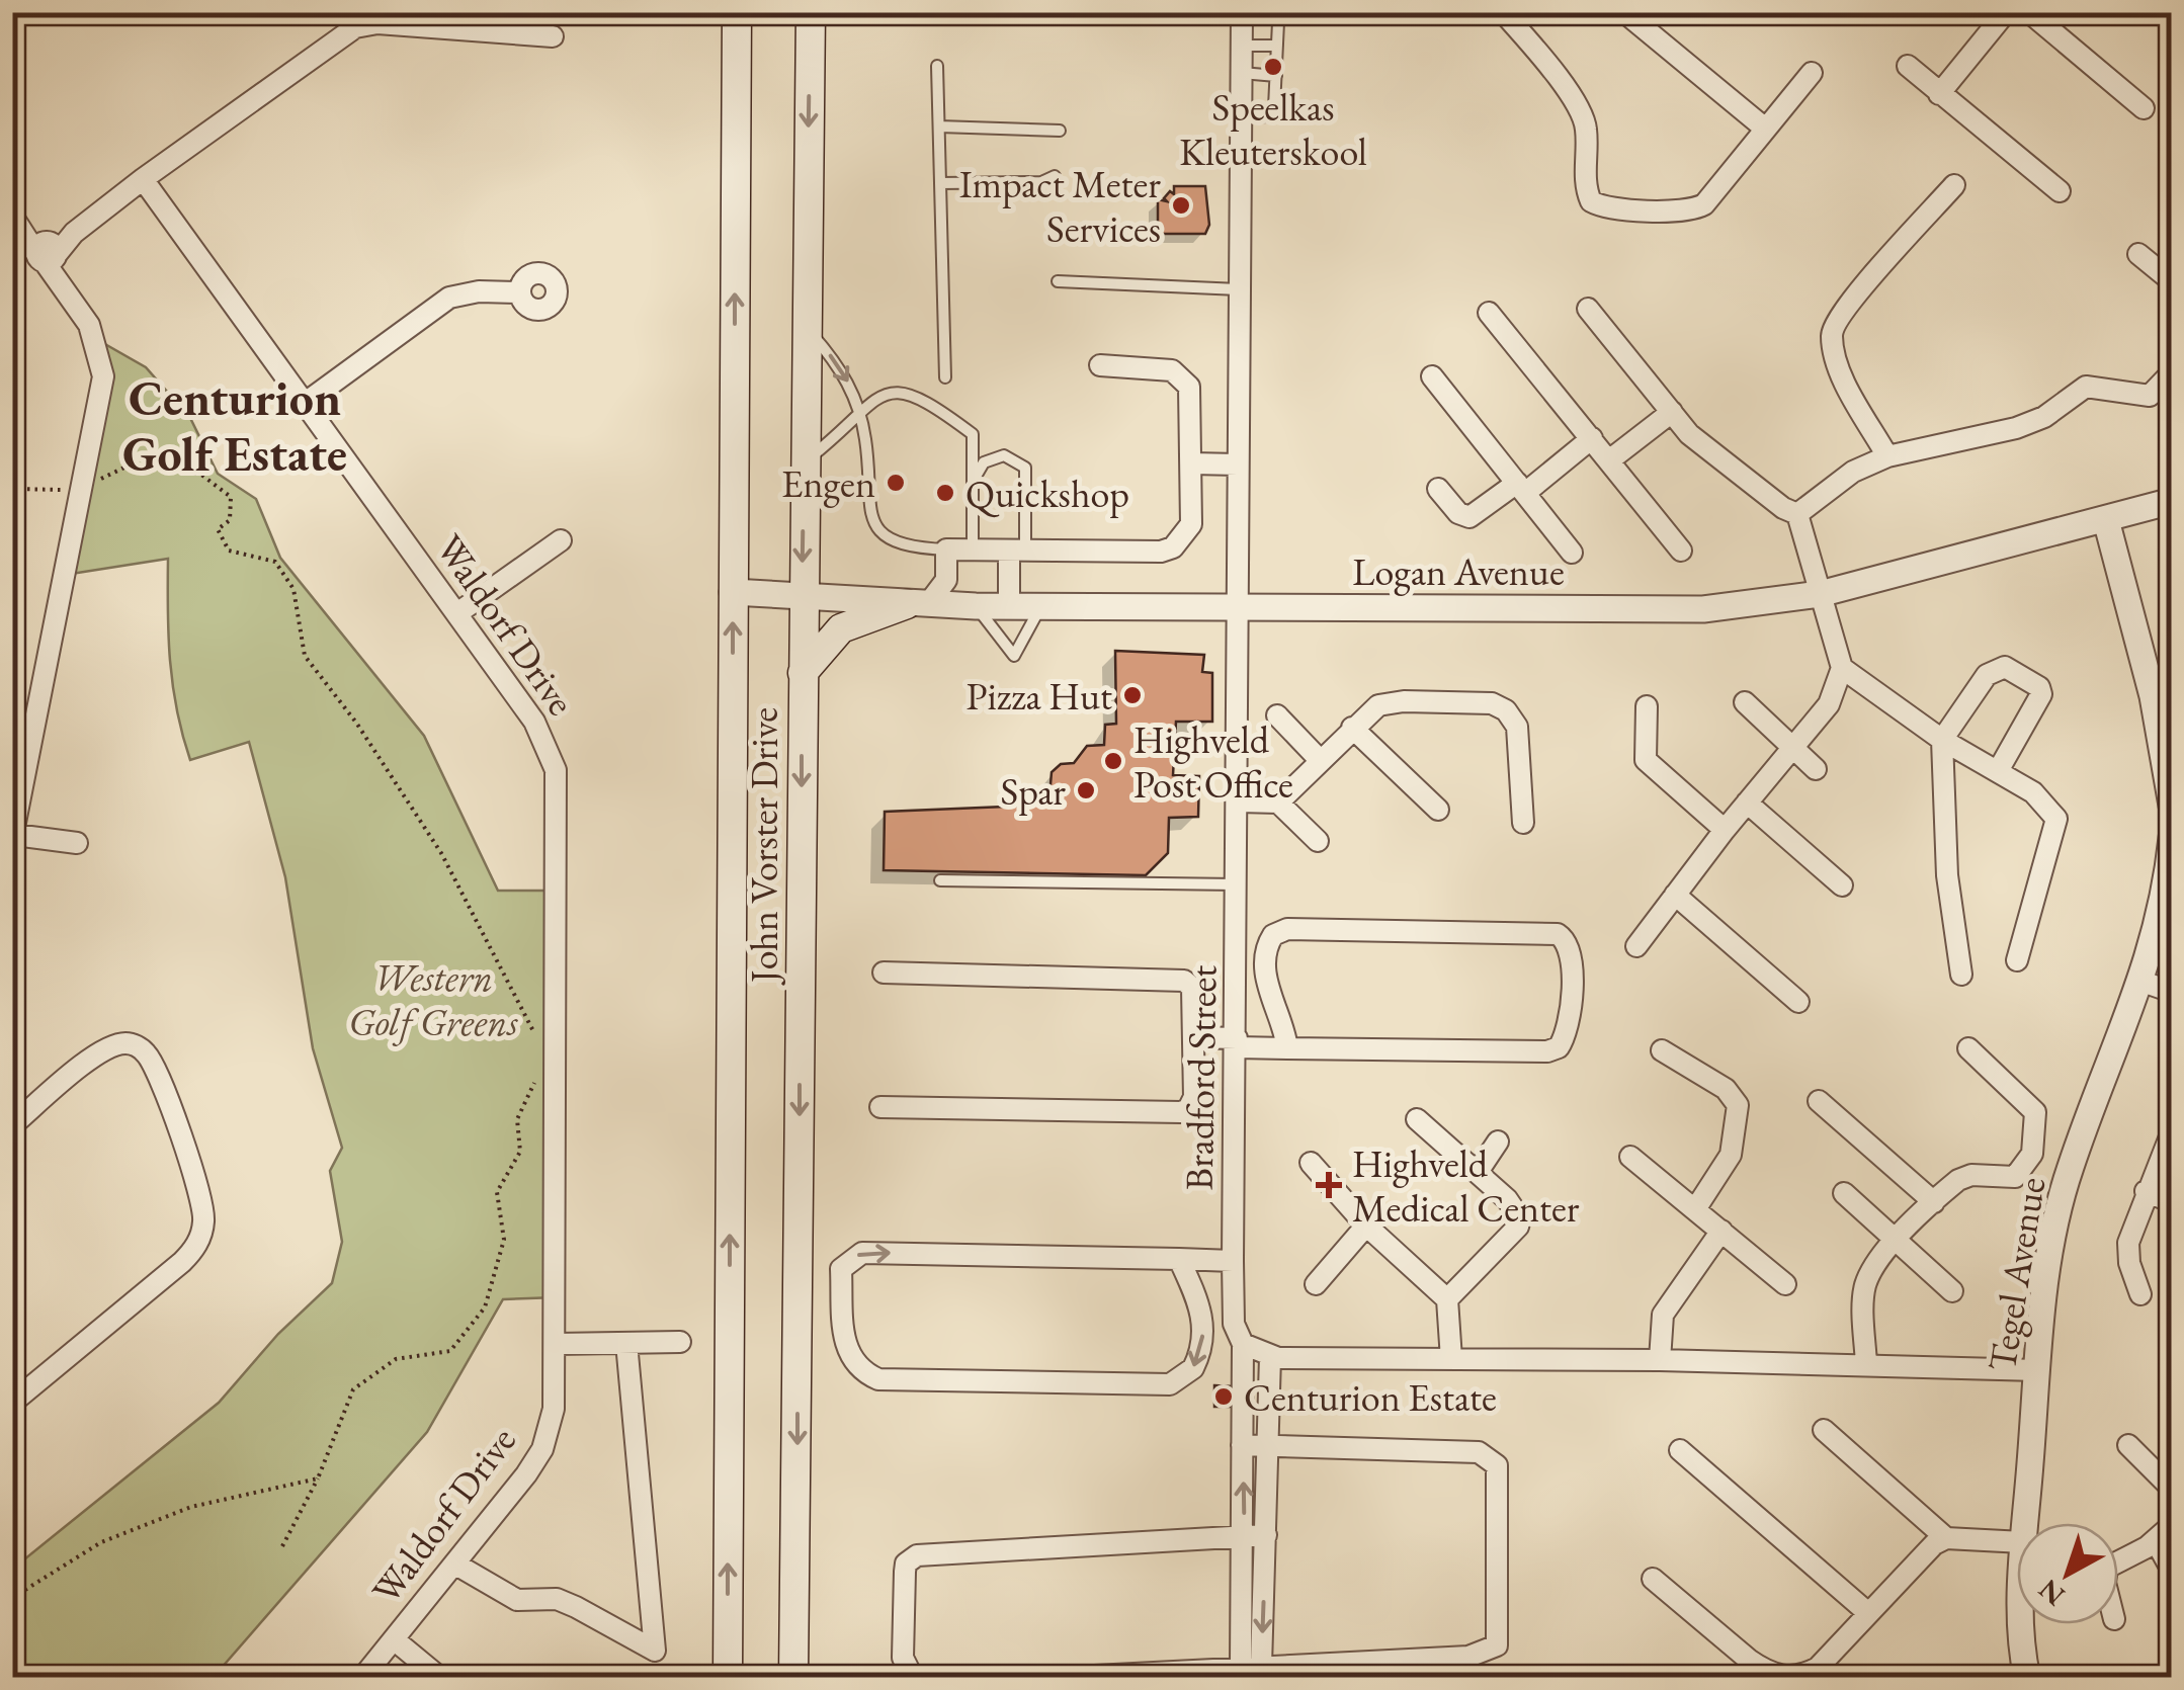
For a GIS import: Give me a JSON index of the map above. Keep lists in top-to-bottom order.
{
  "streets": {
    "main road": ["John Vorster Drive"],
    "street": [
      "Logan Avenue",
      "Waldorf Drive",
      "Bradford Street",
      "Tegel Avenue"
    ]
  },
  "crossings": [
    ["Logan Avenue", "John Vorster Drive"],
    ["Logan Avenue", "Bradford Street"]
  ],
  "districts": ["Centurion Golf Estate"],
  "parks": ["Western Golf Greens"],
  "places": {
    "other": [
      "Speelkas Kleuterskool",
      "Impact Meter Services",
      "Engen",
      "Quickshop",
      "Pizza Hut",
      "Highveld Post Office",
      "Spar",
      "Centurion Estate"
    ],
    "health": ["Highveld Medical Center"]
  },
  "north": "bottom left"
}
